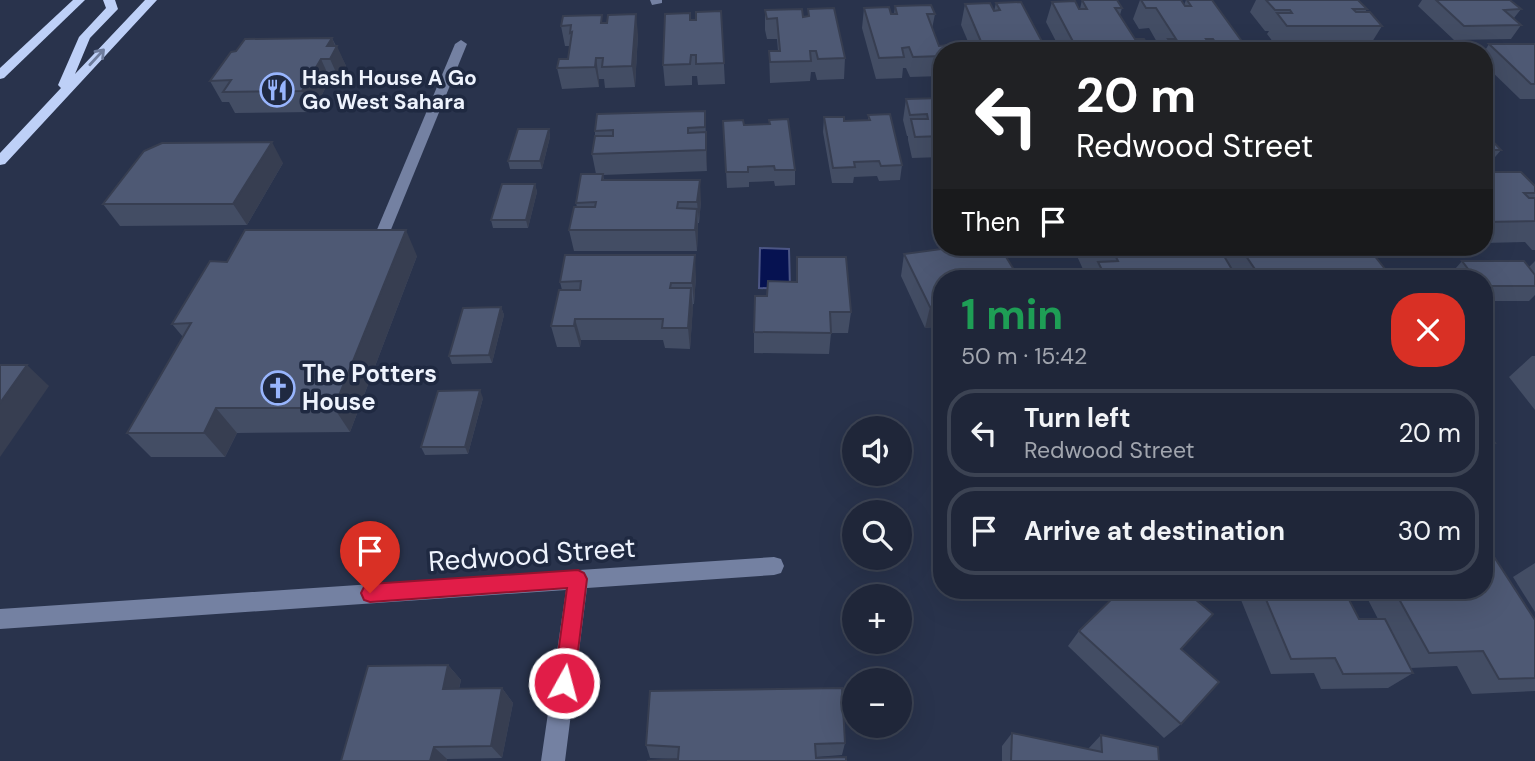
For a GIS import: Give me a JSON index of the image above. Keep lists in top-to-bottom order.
{
  "streets": {
    "street": ["Redwood Street"]
  },
  "places": {
    "restaurant": ["Hash House A Go Go West Sahara"],
    "church": ["The Potters House"]
  },
  "page": {
    "turn": ["20 m", "Redwood Street"],
    "then": "Then",
    "heading": ["1 min", "50 m · 15:42"],
    "list": [
      {
        "name": "Turn left",
        "note": "Redwood Street",
        "value": "20 m"
      },
      {
        "name": "Arrive at destination",
        "value": "30 m"
      }
    ],
    "map_buttons": ["+", "−"]
  }
}
